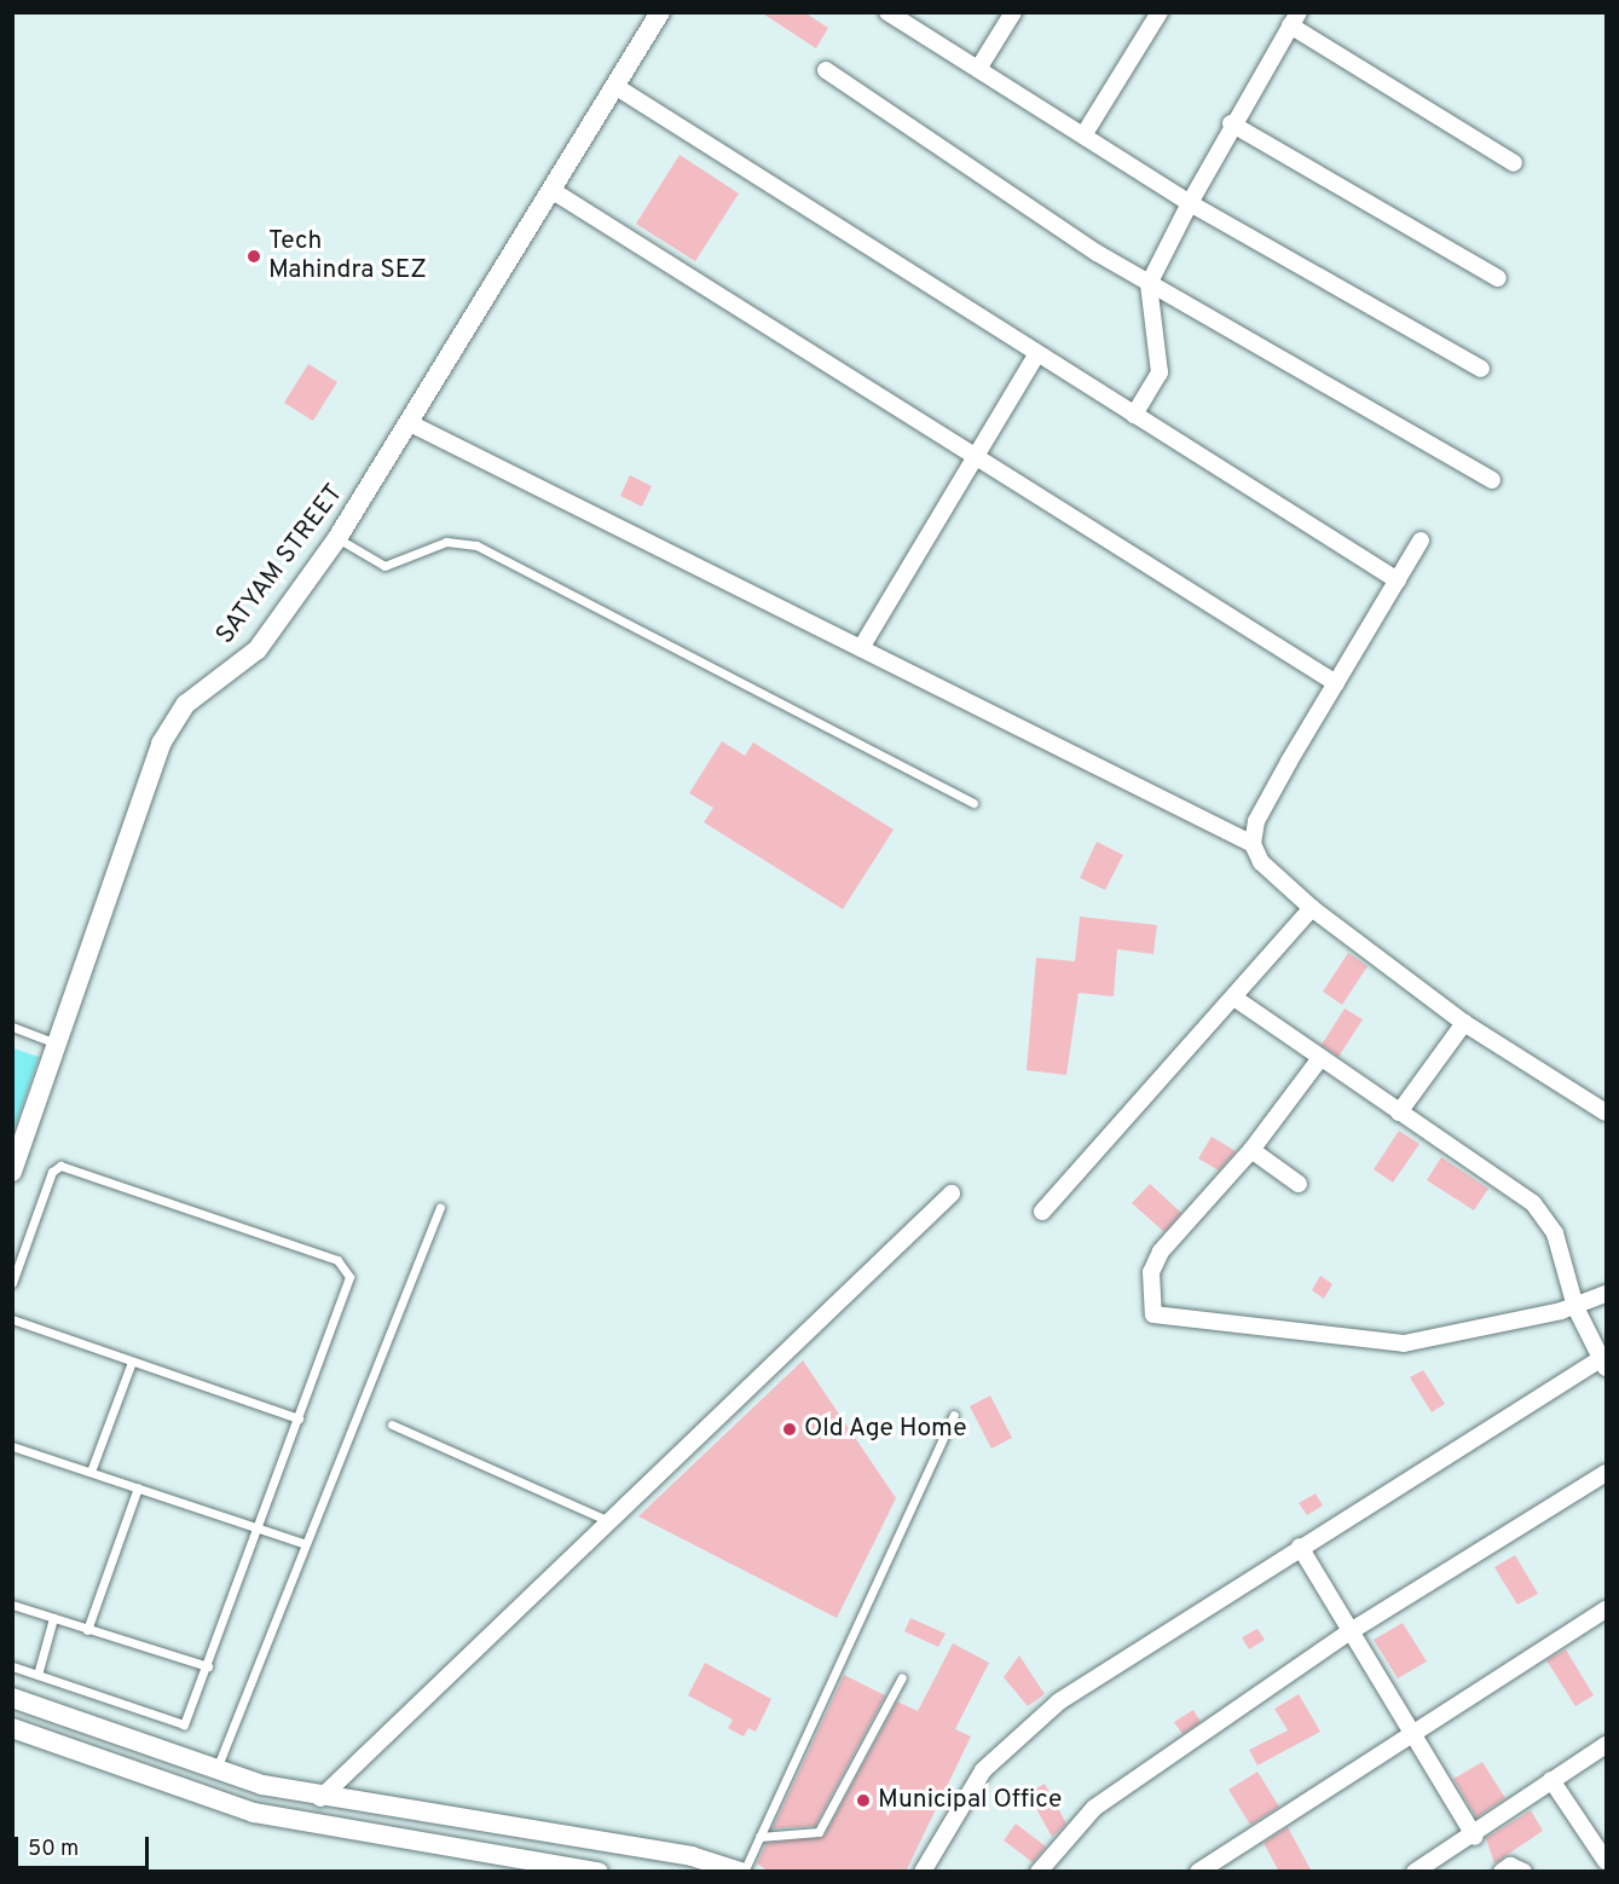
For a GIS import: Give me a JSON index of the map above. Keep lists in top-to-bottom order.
{
  "streets": {
    "street": ["SATYAM STREET"]
  },
  "places": ["Tech Mahindra SEZ", "Old Age Home", "Municipal Office"],
  "scale_bar": "50 m"
}
